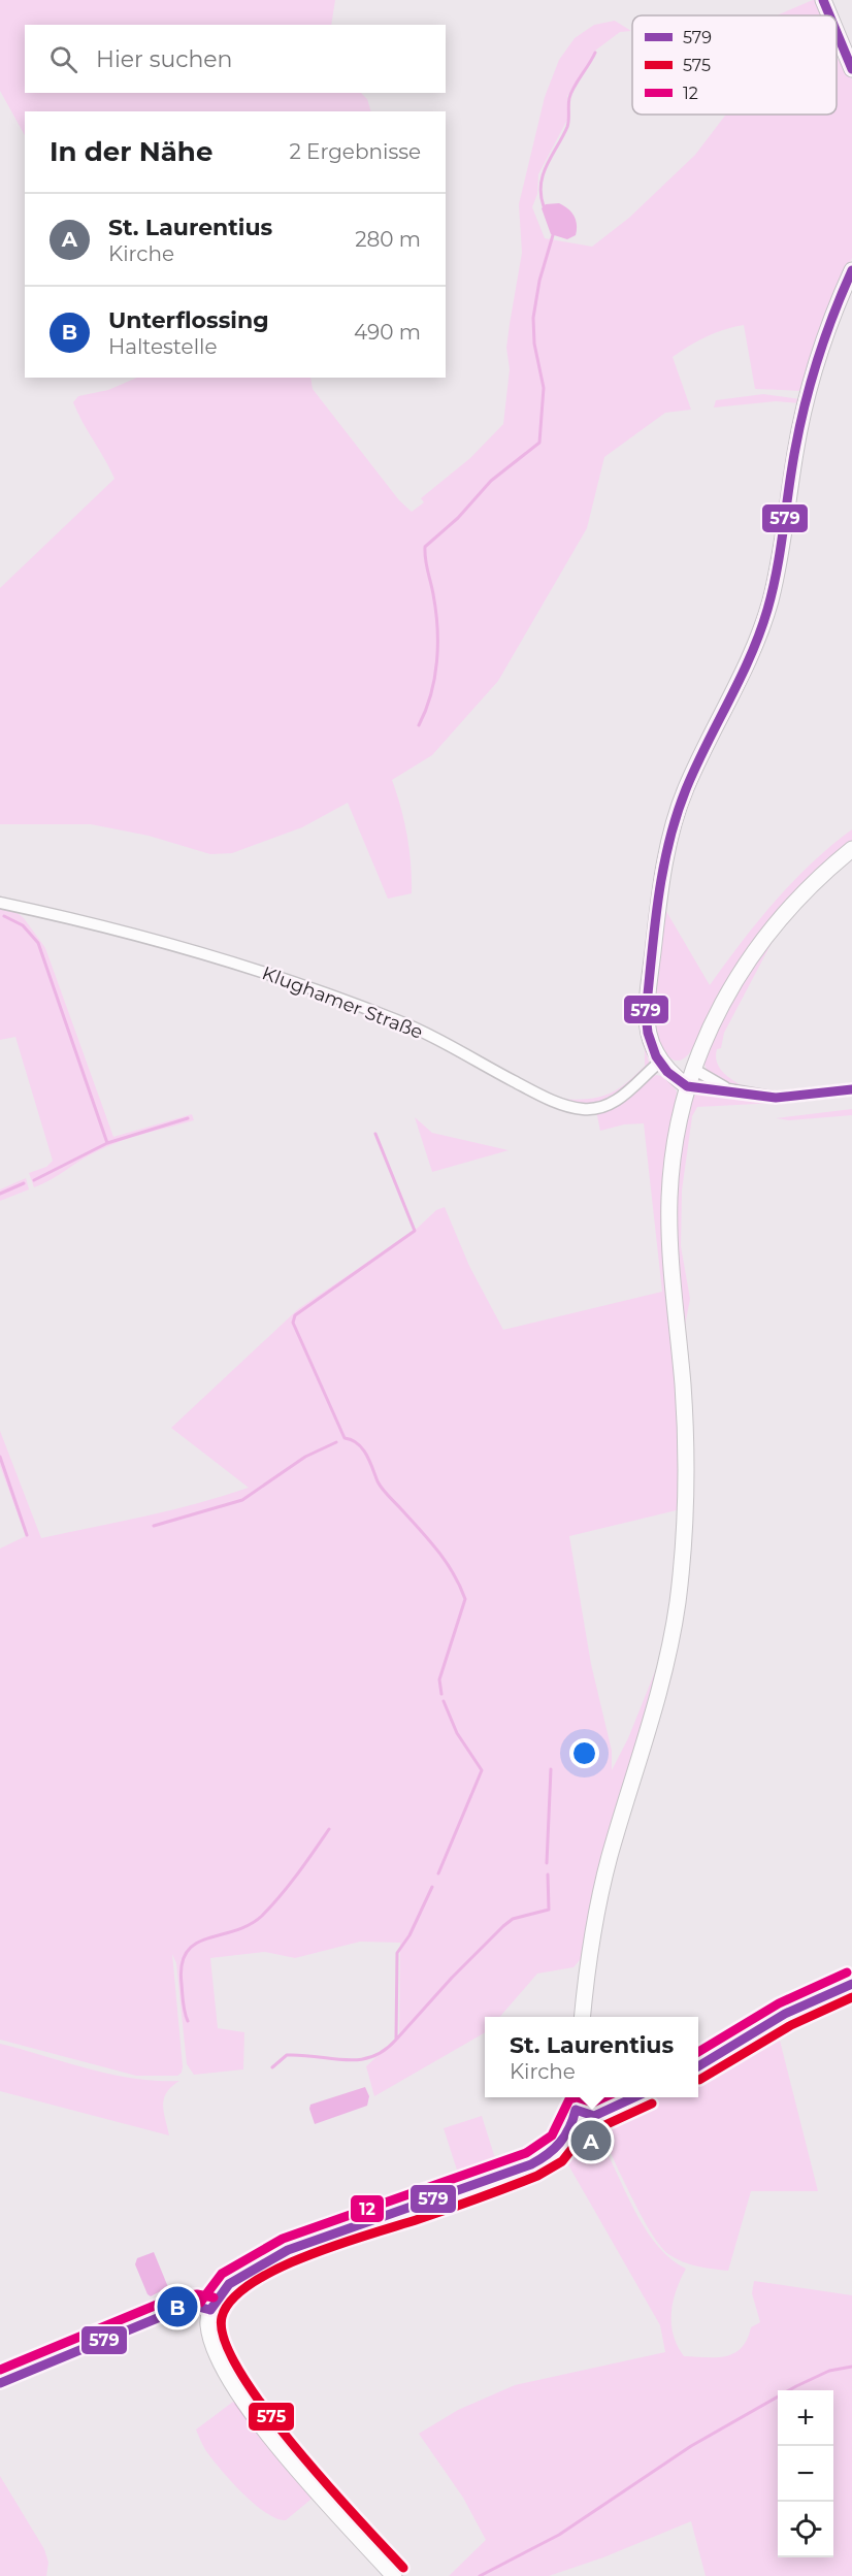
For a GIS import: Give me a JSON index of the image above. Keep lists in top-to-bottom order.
{
  "streets": {
    "street": ["Klughamer Straße"]
  },
  "lines": ["transit line 579", "transit line 12", "transit line 575"],
  "legend": ["579", "575", "12"],
  "page": {
    "search": "Hier suchen",
    "heading": ["In der Nähe", "2 Ergebnisse"],
    "list": [
      {
        "mark": "A",
        "name": "St. Laurentius",
        "note": "Kirche",
        "value": "280 m"
      },
      {
        "mark": "B",
        "name": "Unterflossing",
        "note": "Haltestelle",
        "value": "490 m"
      }
    ],
    "popup": ["St. Laurentius", "Kirche"],
    "pins": ["A", "B"],
    "map_buttons": ["+", "−"]
  }
}
